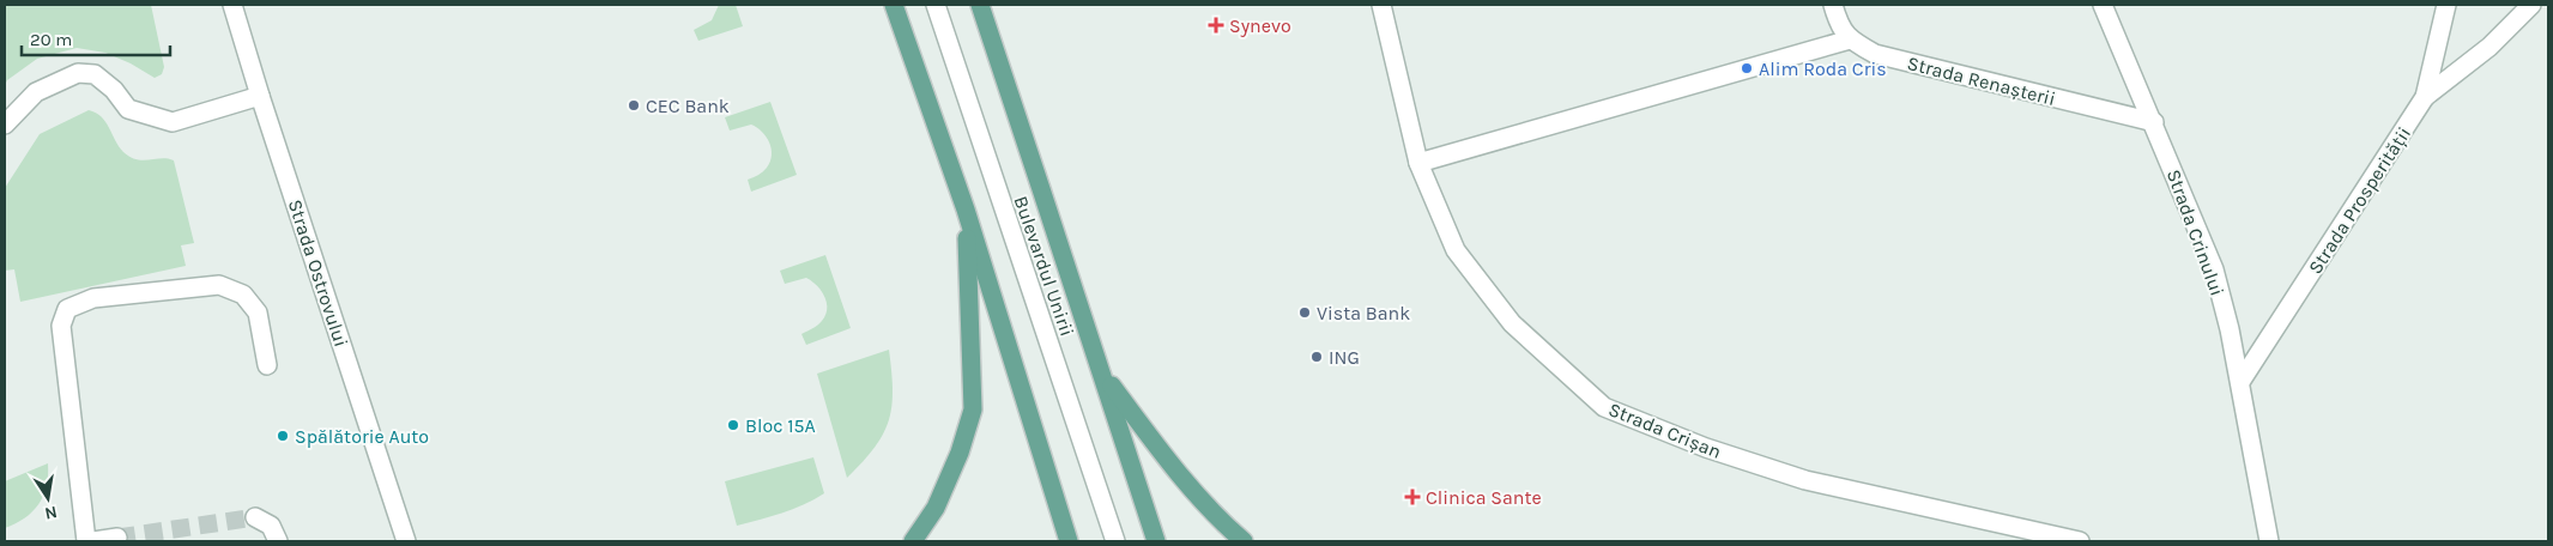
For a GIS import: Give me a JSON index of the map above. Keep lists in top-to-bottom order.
{
  "streets": {
    "main road": ["Bulevardul Unirii"],
    "street": [
      "Strada Renașterii",
      "Strada Prosperității",
      "Strada Crinului",
      "Strada Ostrovului",
      "Strada Crișan"
    ]
  },
  "crossings": [
    ["Strada Renașterii", "Strada Crinului"],
    ["Strada Prosperității", "Strada Crinului"]
  ],
  "places": {
    "health": ["Synevo", "Clinica Sante"],
    "other": [
      "Alim Roda Cris",
      "CEC Bank",
      "Vista Bank",
      "ING",
      "Bloc 15A",
      "Spălătorie Auto"
    ]
  },
  "scale_bar": "20 m",
  "north": "bottom"
}
